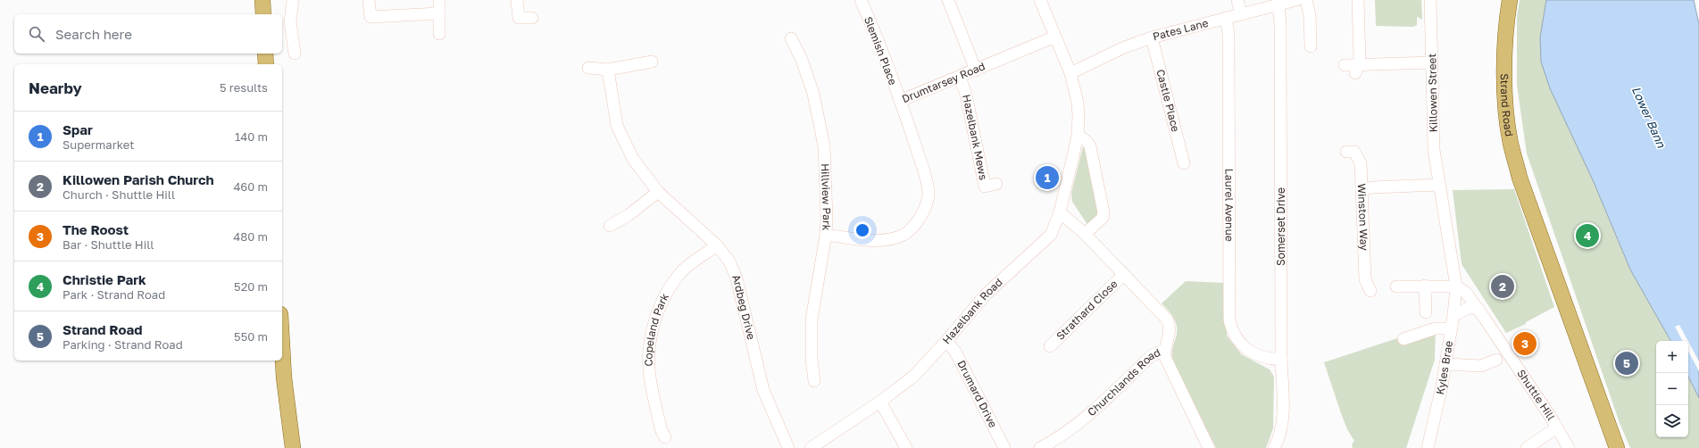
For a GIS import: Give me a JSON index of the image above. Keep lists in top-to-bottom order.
{
  "streets": {
    "main road": ["Strand Road"],
    "street": [
      "Pates Lane",
      "Slemish Place",
      "Drumtarsey Road",
      "Killowen Street",
      "Castle Place",
      "Hazelbank Mews",
      "Hillview Park",
      "Laurel Avenue",
      "Winston Way",
      "Somerset Drive",
      "Ardbeg Drive",
      "Strathard Close",
      "Hazelbank Road",
      "Copeland Park",
      "Kyles Brae",
      "Churchlands Road",
      "Drumard Drive",
      "Shuttle Hill"
    ]
  },
  "crossings": [
    ["Pates Lane", "Castle Place"],
    ["Pates Lane", "Laurel Avenue"],
    ["Pates Lane", "Somerset Drive"],
    ["Pates Lane", "Hazelbank Road"],
    ["Slemish Place", "Drumtarsey Road"],
    ["Drumtarsey Road", "Hazelbank Mews"],
    ["Drumtarsey Road", "Hillview Park"],
    ["Drumtarsey Road", "Hazelbank Road"],
    ["Killowen Street", "Kyles Brae"],
    ["Killowen Street", "Shuttle Hill"],
    ["Laurel Avenue", "Somerset Drive"],
    ["Ardbeg Drive", "Copeland Park"],
    ["Strathard Close", "Churchlands Road"],
    ["Hazelbank Road", "Churchlands Road"],
    ["Hazelbank Road", "Drumard Drive"],
    ["Kyles Brae", "Shuttle Hill"]
  ],
  "water": ["Lower Bann"],
  "page": {
    "search": "Search here",
    "heading": ["Nearby", "5 results"],
    "list": [
      {
        "mark": "1",
        "name": "Spar",
        "note": "Supermarket",
        "value": "140 m"
      },
      {
        "mark": "2",
        "name": "Killowen Parish Church",
        "note": "Church · Shuttle Hill",
        "value": "460 m"
      },
      {
        "mark": "3",
        "name": "The Roost",
        "note": "Bar · Shuttle Hill",
        "value": "480 m"
      },
      {
        "mark": "4",
        "name": "Christie Park",
        "note": "Park · Strand Road",
        "value": "520 m"
      },
      {
        "mark": "5",
        "name": "Strand Road",
        "note": "Parking · Strand Road",
        "value": "550 m"
      }
    ],
    "pins": [
      "1",
      "4",
      "2",
      "3",
      "5"
    ],
    "map_buttons": ["+", "−"]
  }
}
